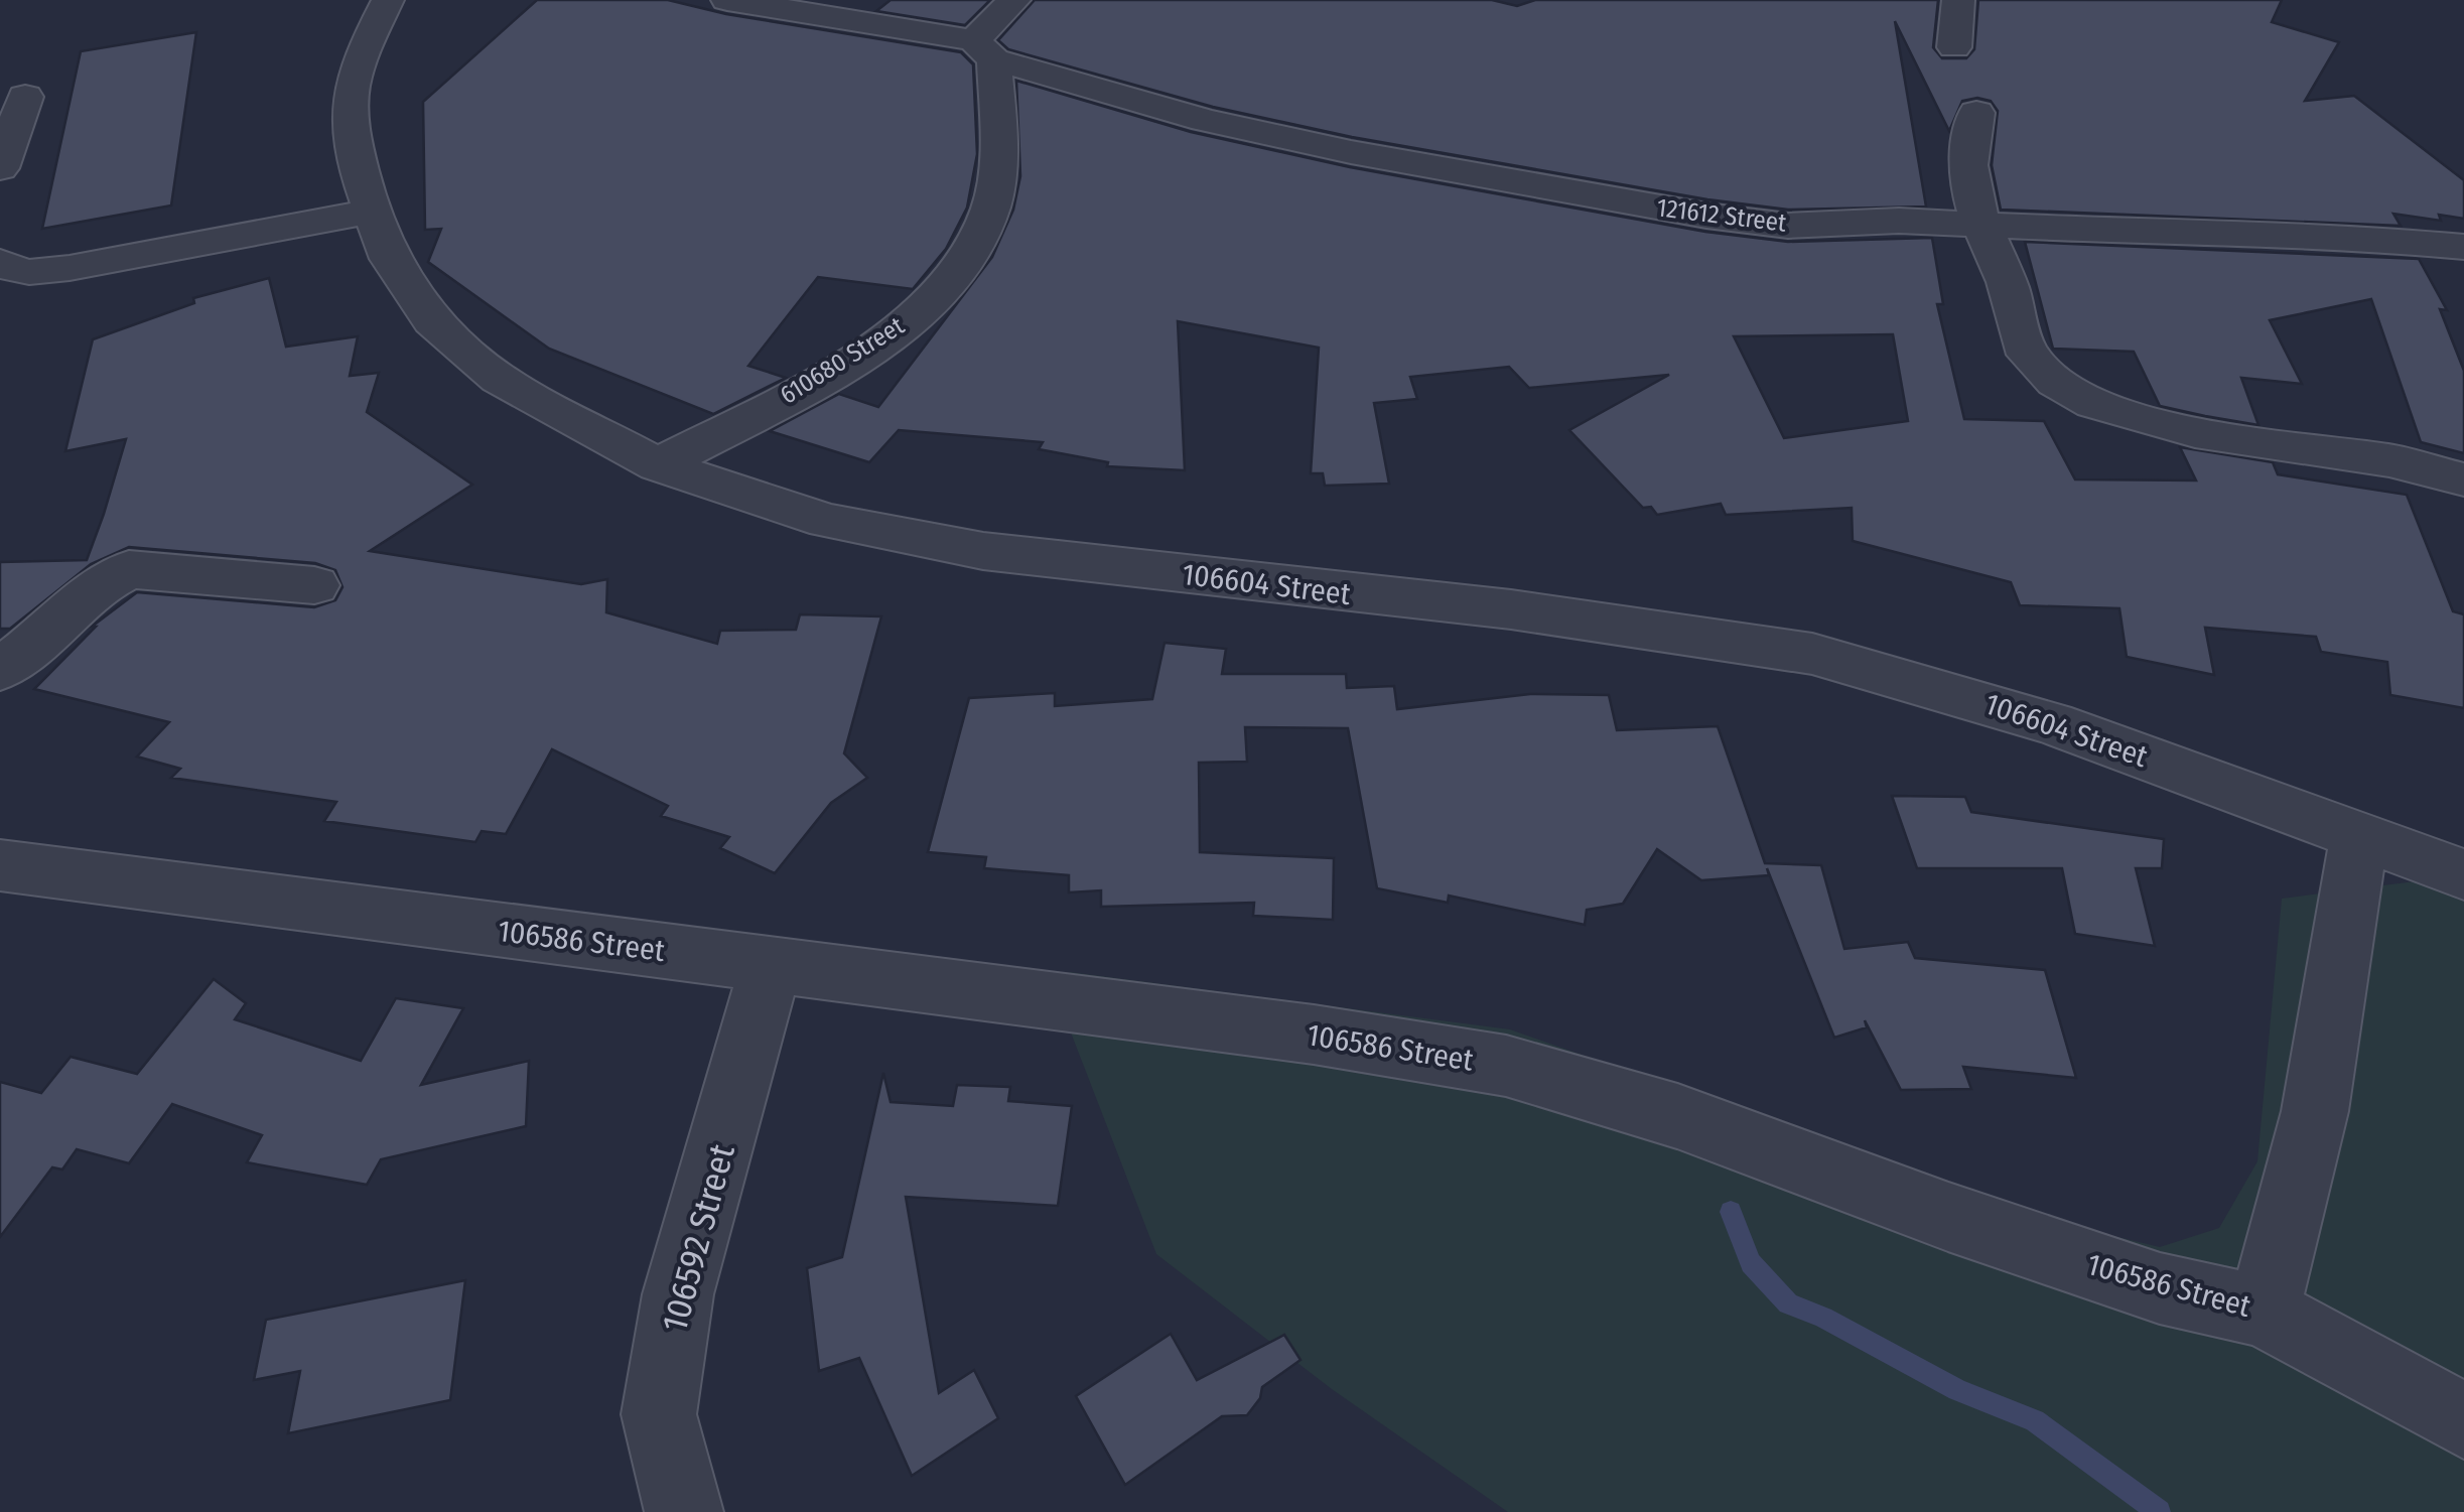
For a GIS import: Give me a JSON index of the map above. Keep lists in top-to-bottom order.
{
  "streets": {
    "street": [
      "121612 Street",
      "610680 Street",
      "106604 Street",
      "106586 Street",
      "106592 Street"
    ]
  },
  "crossings": [
    ["121612 Street", "610680 Street"],
    ["610680 Street", "106604 Street"],
    ["106604 Street", "106586 Street"],
    ["106586 Street", "106592 Street"]
  ]
}
